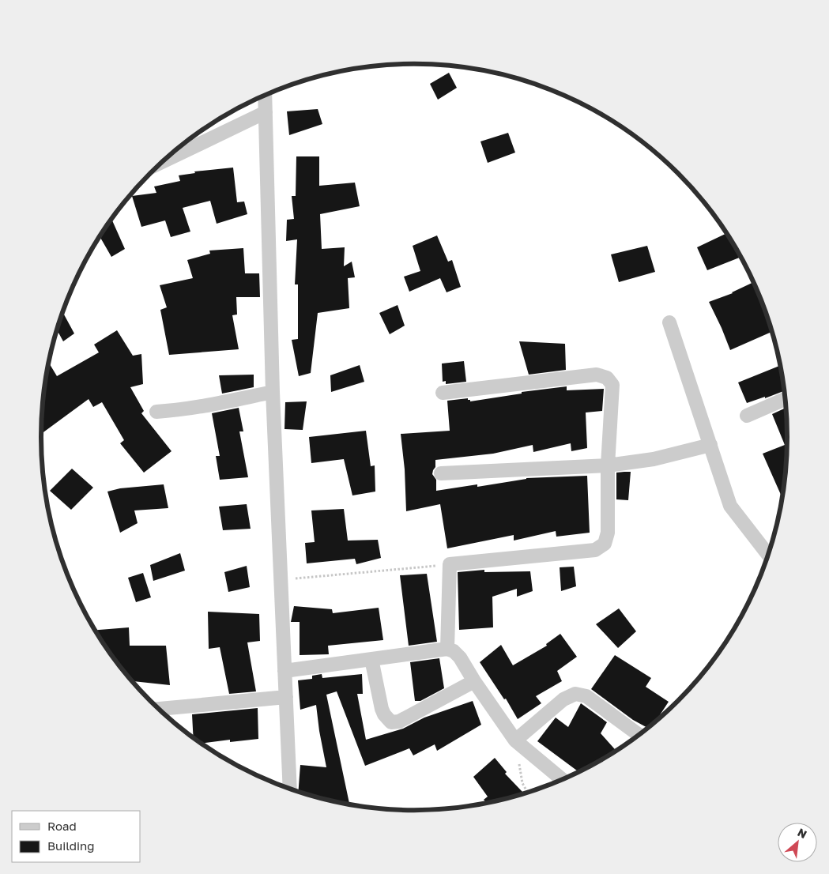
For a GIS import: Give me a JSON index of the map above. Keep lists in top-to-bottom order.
{
  "legend": ["Road", "Building"],
  "north": "top right"
}
